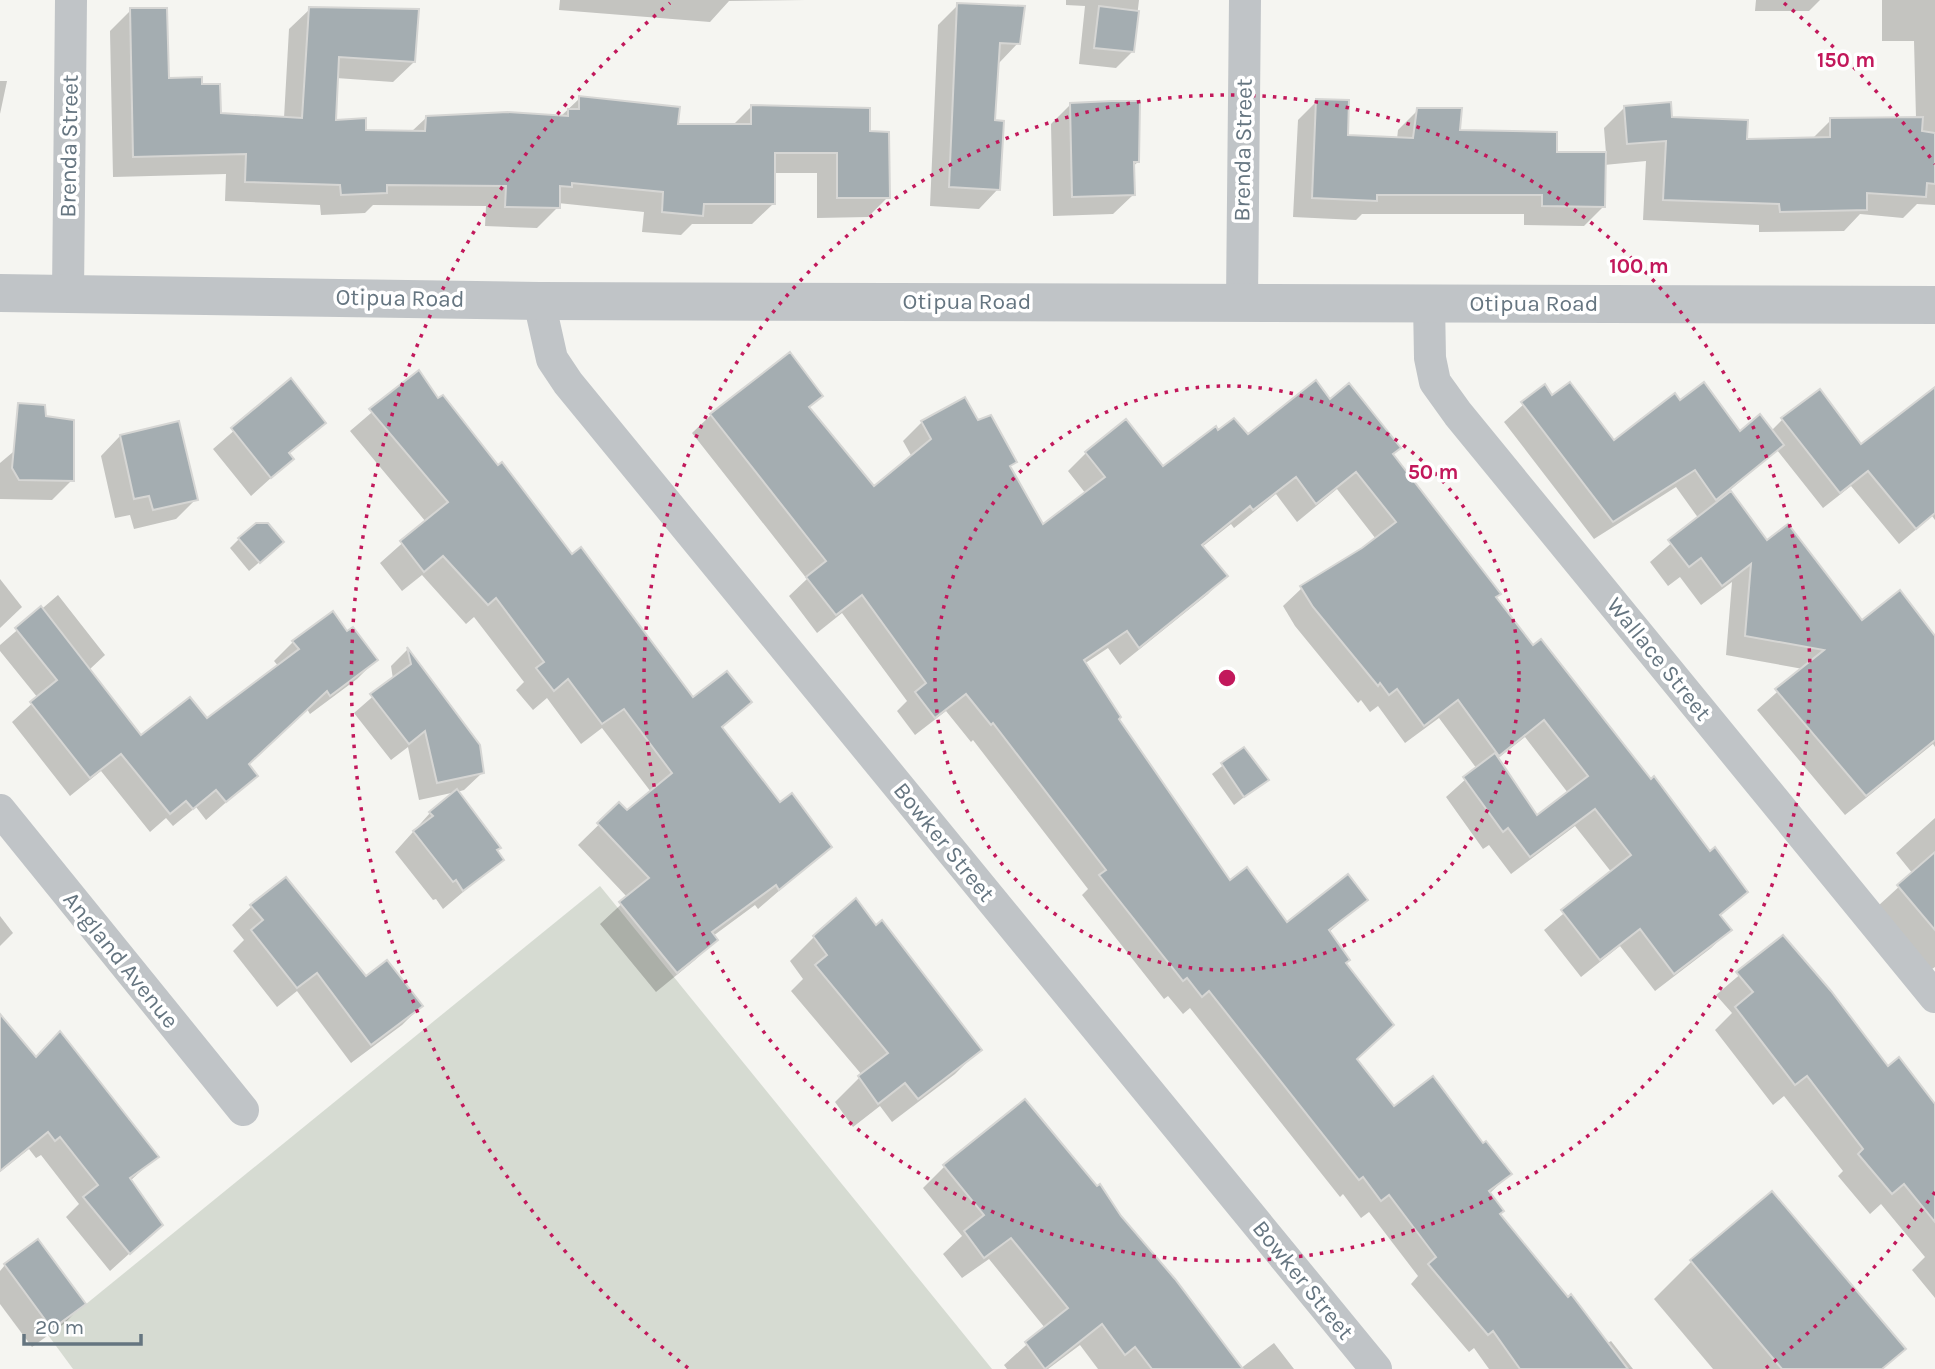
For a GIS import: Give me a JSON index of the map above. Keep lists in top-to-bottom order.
{
  "streets": {
    "street": [
      "Brenda Street",
      "Otipua Road",
      "Wallace Street",
      "Bowker Street",
      "Angland Avenue"
    ]
  },
  "crossings": [
    ["Brenda Street", "Otipua Road"],
    ["Otipua Road", "Wallace Street"],
    ["Otipua Road", "Bowker Street"]
  ],
  "scale_bar": "20 m",
  "rings": ["150 m", "100 m", "50 m"]
}
